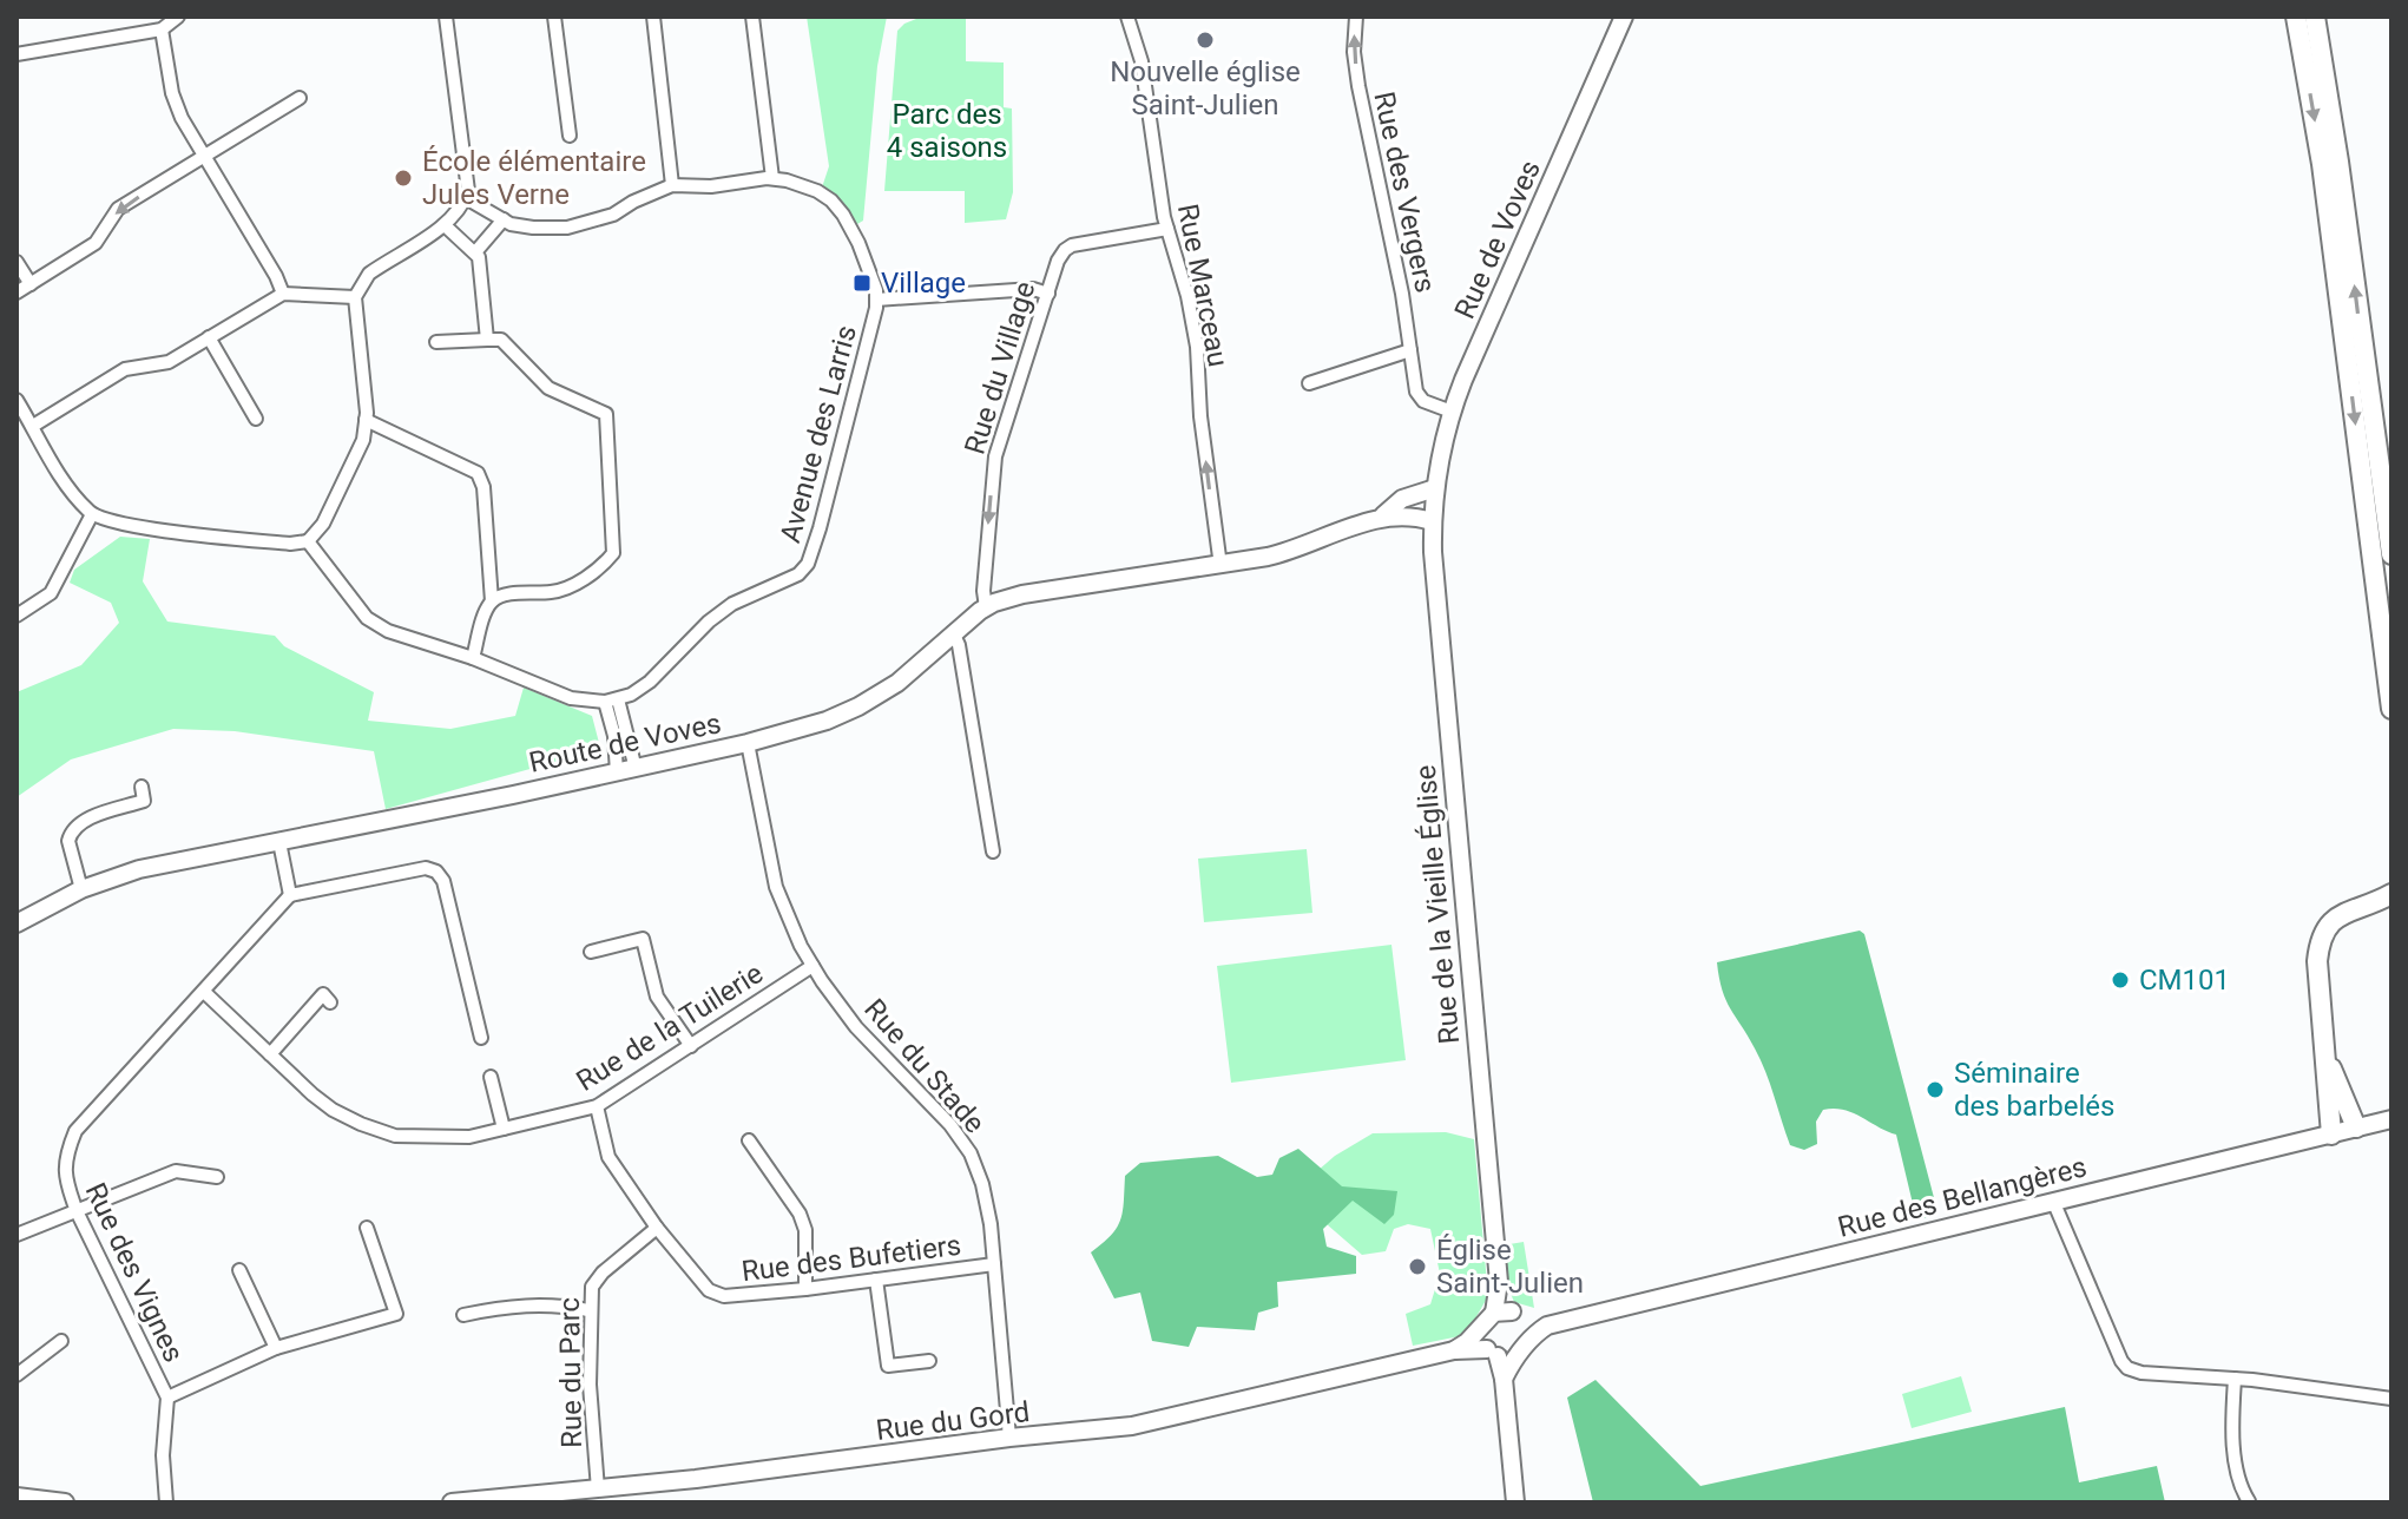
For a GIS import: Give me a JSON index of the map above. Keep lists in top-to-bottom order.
{
  "streets": {
    "main road": [
      "Rue de Voves",
      "Route de Voves",
      "Rue de la Vieille Église",
      "Rue des Bellangères",
      "Rue du Gord"
    ],
    "street": [
      "Rue des Vergers",
      "Rue Marceau",
      "Rue du Village",
      "Avenue des Larris",
      "Rue de la Tuilerie",
      "Rue du Stade",
      "Rue des Bufetiers",
      "Rue des Vignes",
      "Rue du Parc"
    ]
  },
  "crossings": [
    ["Rue des Vergers", "Rue de Voves"],
    ["Rue de Voves", "Rue de la Vieille Église"],
    ["Rue Marceau", "Rue du Village"],
    ["Rue Marceau", "Route de Voves"],
    ["Rue du Village", "Route de Voves"],
    ["Route de Voves", "Rue du Stade"],
    ["Rue de la Tuilerie", "Rue du Stade"],
    ["Rue de la Tuilerie", "Rue des Bufetiers"],
    ["Rue de la Tuilerie", "Rue des Vignes"],
    ["Rue du Stade", "Rue des Bufetiers"],
    ["Rue du Stade", "Rue du Gord"],
    ["Rue des Bufetiers", "Rue du Parc"],
    ["Rue du Parc", "Rue du Gord"]
  ],
  "one_way": ["Rue des Vergers", "Rue Marceau", "Rue du Village"],
  "parks": ["Parc des 4 saisons"],
  "places": {
    "other": [
      "Nouvelle église Saint-Julien",
      "École élémentaire Jules Verne",
      "CM101",
      "Séminaire des barbelés",
      "Église Saint-Julien"
    ],
    "transit": ["Village"]
  }
}
